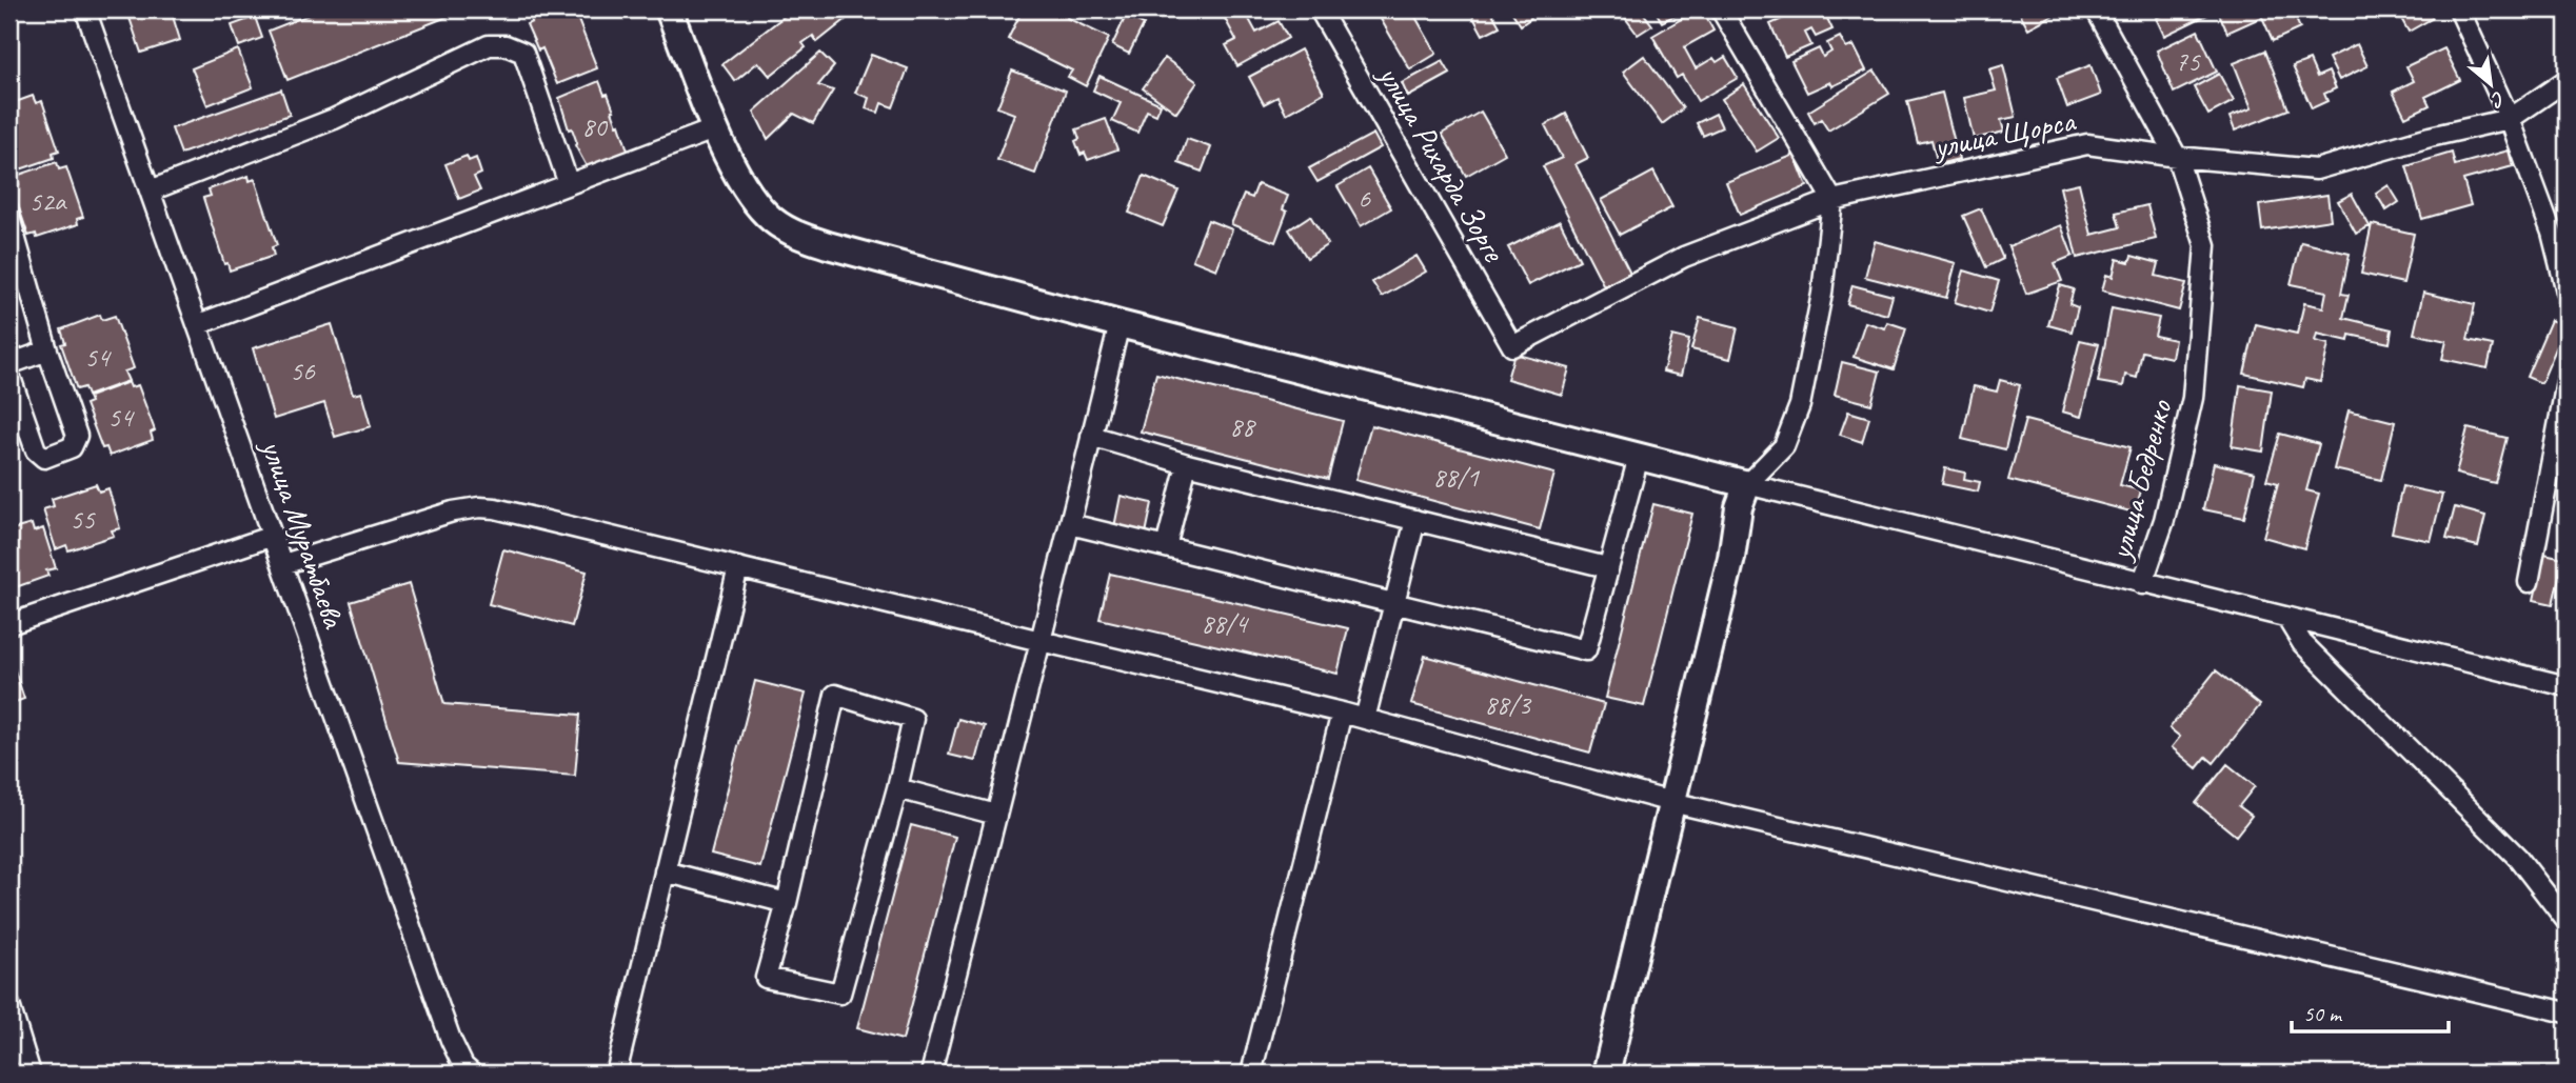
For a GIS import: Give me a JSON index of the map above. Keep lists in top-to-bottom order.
{
  "streets": {
    "street": [
      "улица Щорса",
      "улица Рихарда Зорге",
      "улица Бедренко",
      "улица Муратбаева"
    ]
  },
  "crossings": [
    ["улица Щорса", "улица Рихарда Зорге"],
    ["улица Щорса", "улица Бедренко"]
  ],
  "house_numbers": [
    "75",
    "80",
    "6",
    "52а",
    "54",
    "56",
    "54",
    "88",
    "88/1",
    "55",
    "88/4",
    "88/3"
  ],
  "scale_bar": "50 m",
  "north": "bottom right"
}
